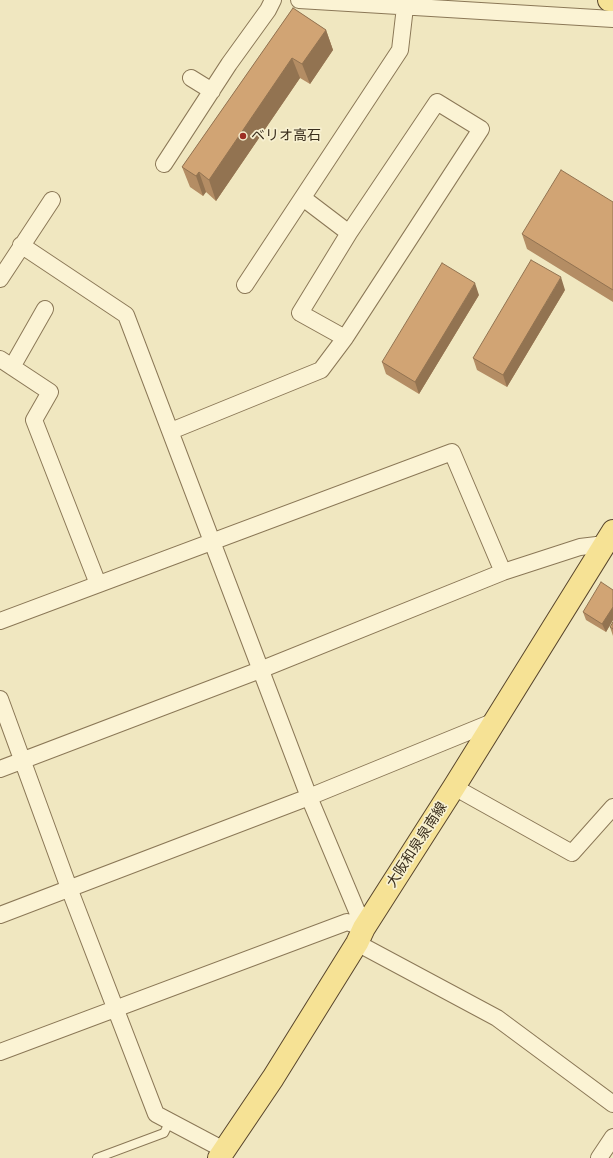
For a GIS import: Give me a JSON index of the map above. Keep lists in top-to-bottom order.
{
  "streets": {
    "main road": ["大阪和泉泉南線"]
  },
  "places": ["ベリオ高石"]
}
